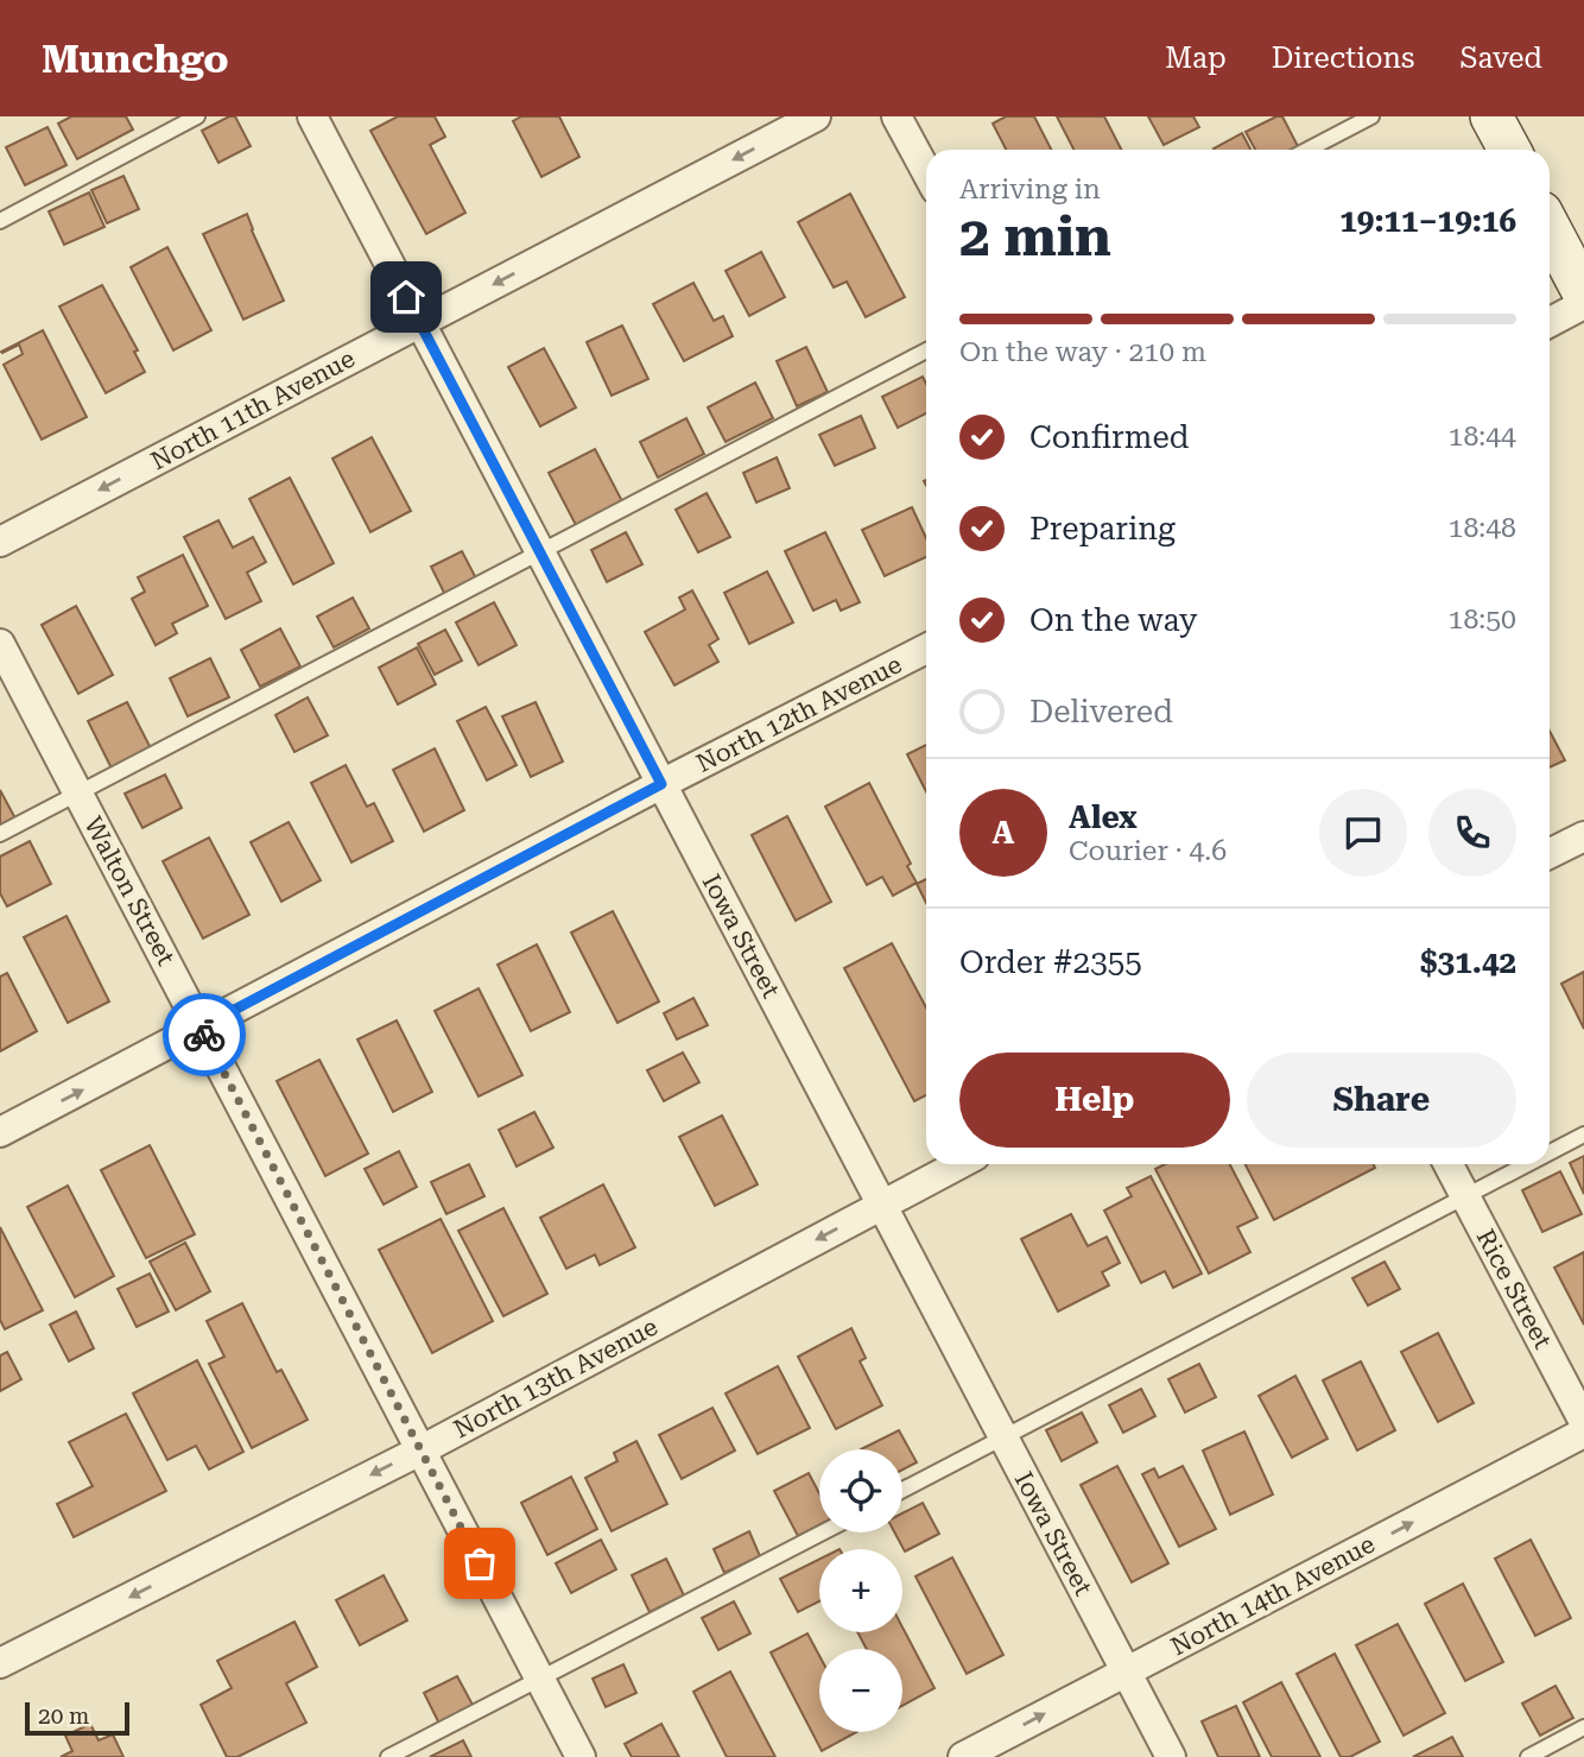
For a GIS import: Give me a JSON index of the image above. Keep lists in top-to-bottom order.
{
  "streets": {
    "street": [
      "North 11th Avenue",
      "North 12th Avenue",
      "Walton Street",
      "Iowa Street",
      "Rice Street",
      "North 13th Avenue",
      "North 14th Avenue"
    ]
  },
  "crossings": [
    ["North 11th Avenue", "Iowa Street"],
    ["North 12th Avenue", "Walton Street"],
    ["North 12th Avenue", "Iowa Street"],
    ["Walton Street", "North 13th Avenue"],
    ["Iowa Street", "North 13th Avenue"],
    ["Iowa Street", "North 14th Avenue"]
  ],
  "one_way": ["North 11th Avenue", "North 13th Avenue", "North 14th Avenue"],
  "scale_bar": "20 m",
  "page": {
    "header": "Munchgo",
    "nav": ["Map", "Directions", "Saved"],
    "heading": ["2 min", "Arriving in", "19:11–19:16"],
    "panel": [
      "Alex",
      "Courier · 4.6",
      "Order #2355",
      "$31.42"
    ],
    "bar": "On the way · 210 m",
    "list": [
      ["Confirmed", "18:44"],
      ["Preparing", "18:48"],
      ["On the way", "18:50"],
      "Delivered"
    ],
    "round": "A",
    "buttons": ["Help", "Share"],
    "map_buttons": ["+", "−"],
    "scale": "20 m"
  }
}
